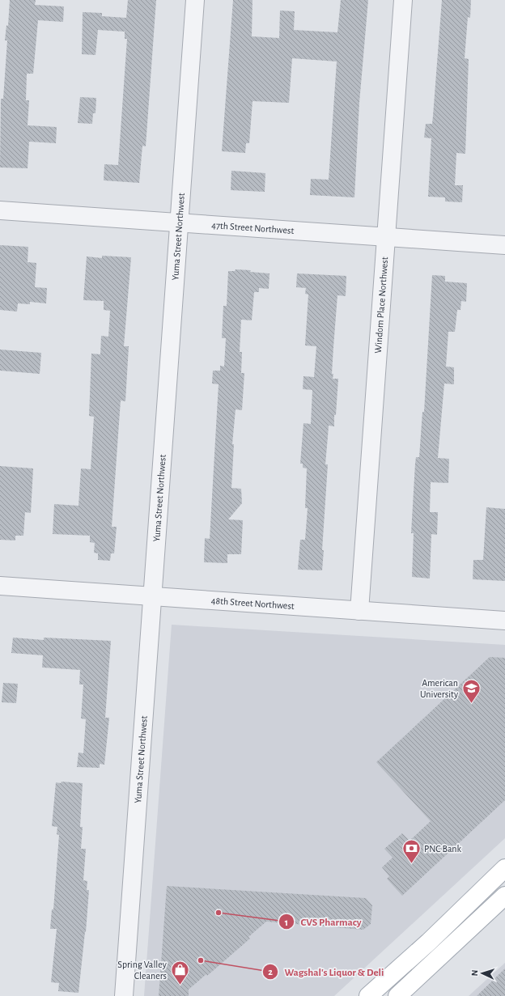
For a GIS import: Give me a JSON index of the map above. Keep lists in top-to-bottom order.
{
  "streets": {
    "street": [
      "47th Street Northwest",
      "Yuma Street Northwest",
      "Windom Place Northwest",
      "48th Street Northwest"
    ]
  },
  "crossings": [
    ["47th Street Northwest", "Yuma Street Northwest"],
    ["47th Street Northwest", "Windom Place Northwest"],
    ["Yuma Street Northwest", "48th Street Northwest"],
    ["Windom Place Northwest", "48th Street Northwest"]
  ],
  "places": {
    "school or university": ["American University"],
    "bank": ["PNC Bank"],
    "other": ["CVS Pharmacy", "Wagshal's Liquor & Deli"],
    "shop": ["Spring Valley Cleaners"]
  },
  "north": "left"
}
